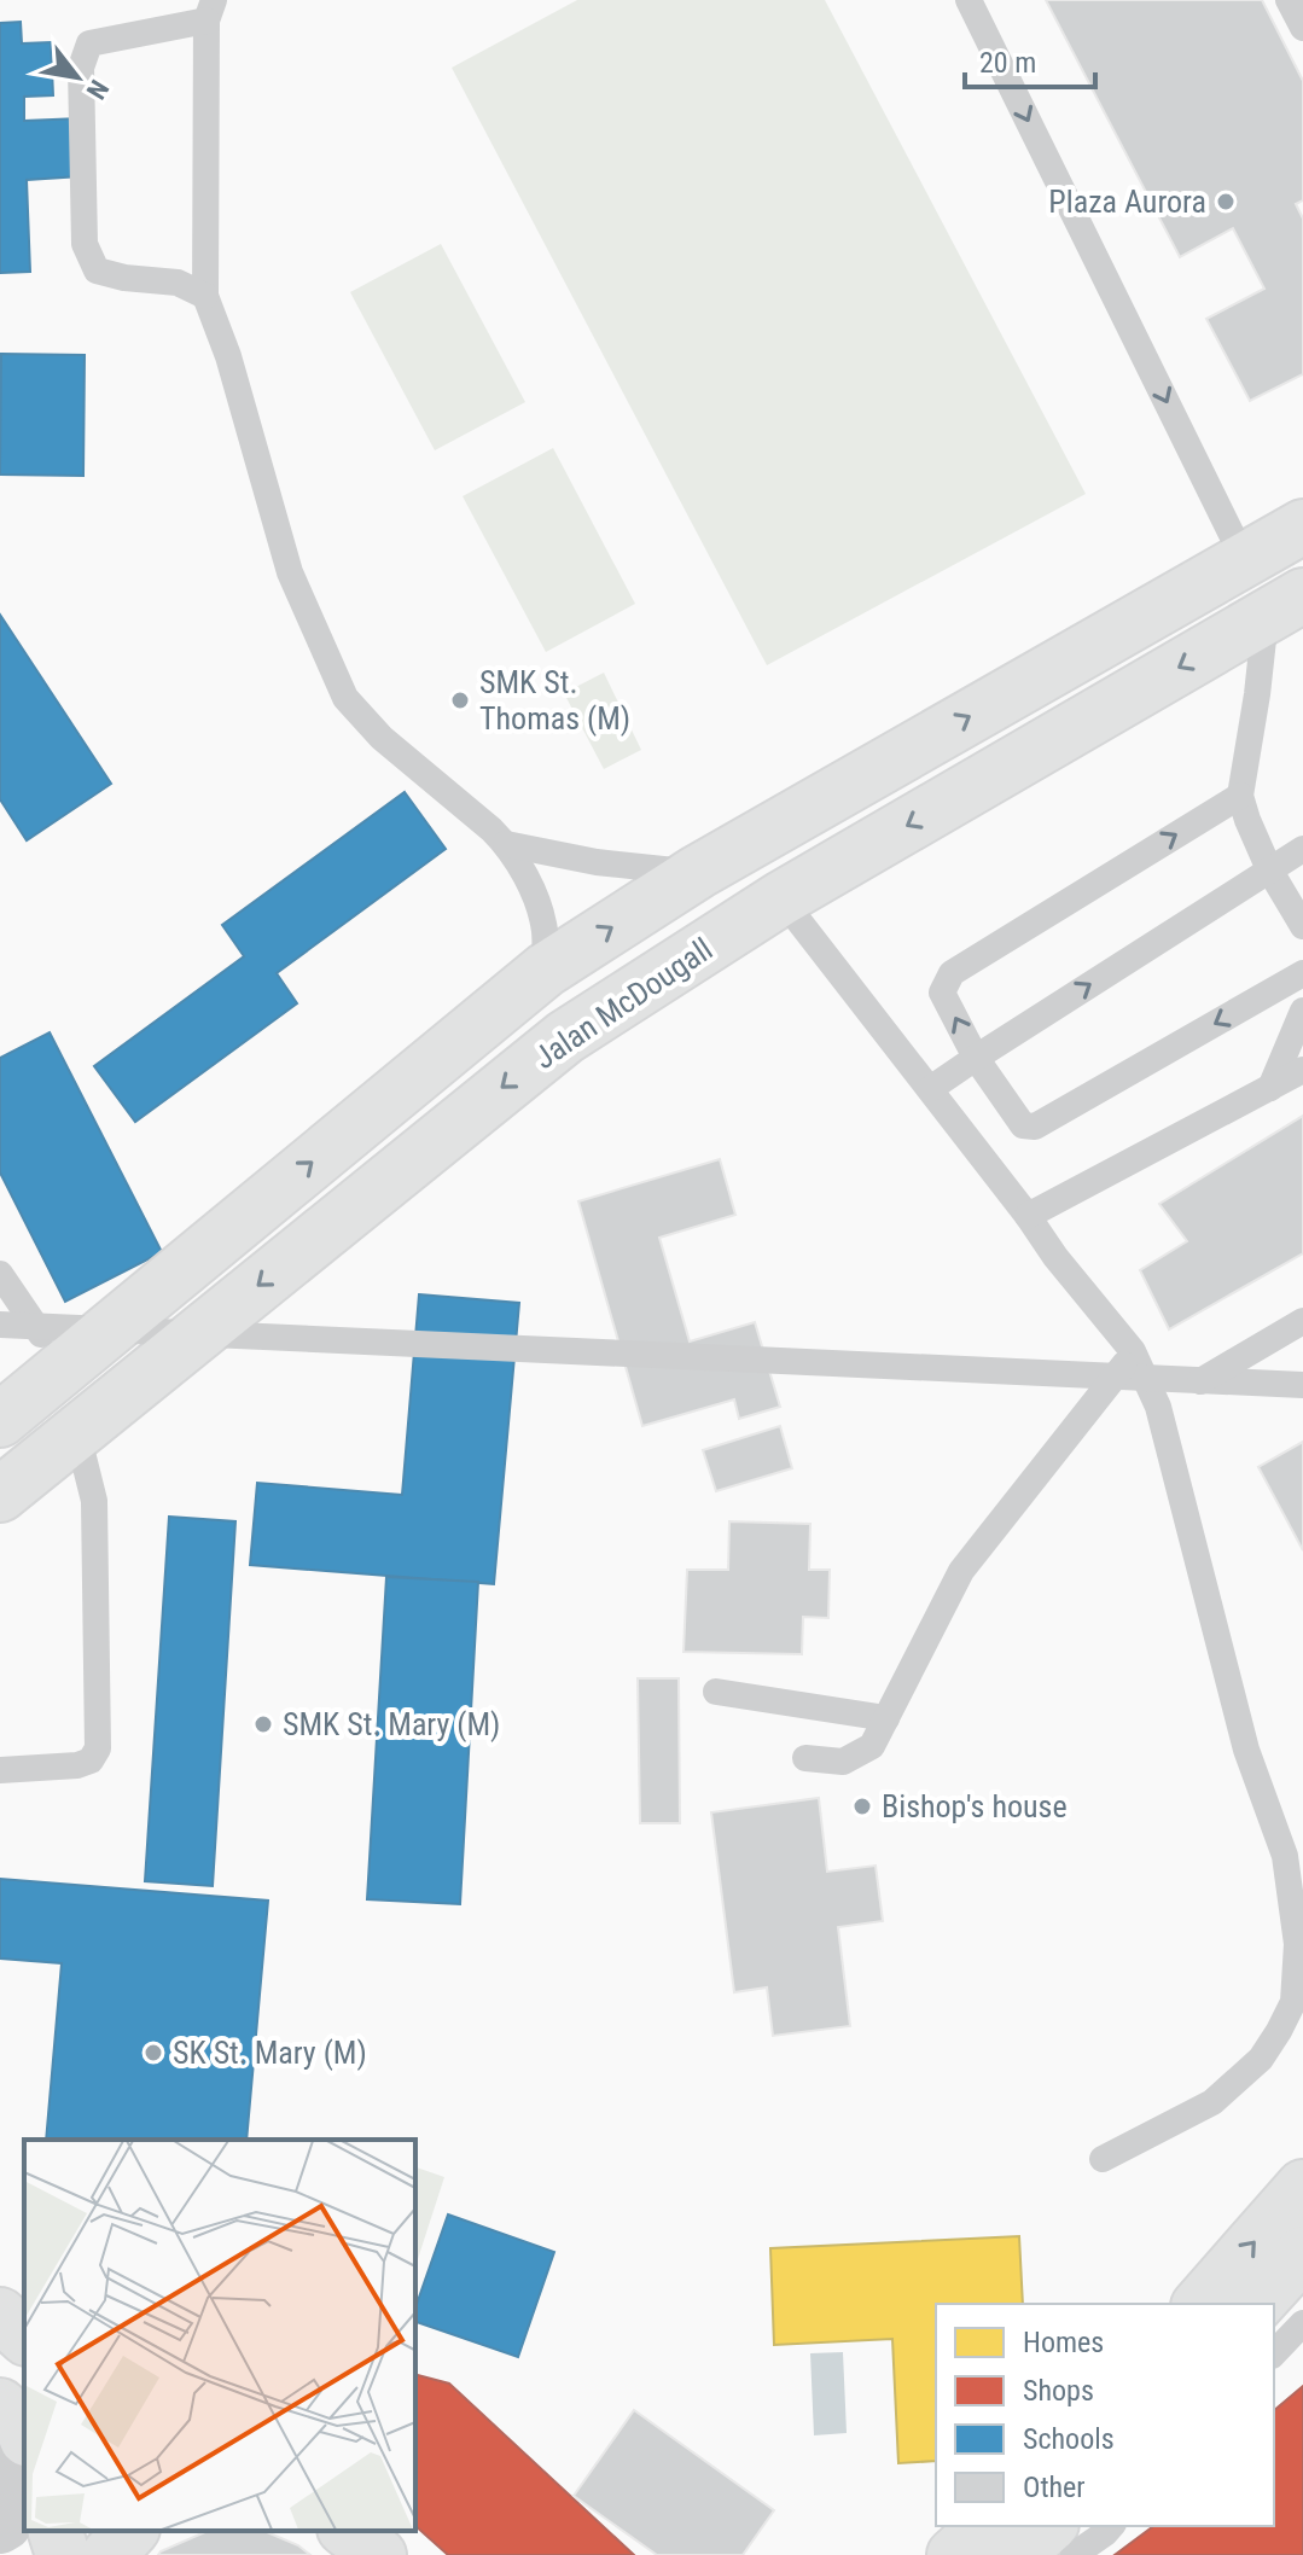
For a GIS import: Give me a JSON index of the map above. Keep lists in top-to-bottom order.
{
  "streets": {
    "main road": ["Jalan McDougall"]
  },
  "places": [
    "Plaza Aurora",
    "SMK St. Thomas (M)",
    "SMK St. Mary (M)",
    "Bishop's house",
    "SK St. Mary (M)"
  ],
  "legend": [
    "Homes",
    "Shops",
    "Schools",
    "Other"
  ],
  "scale_bar": "20 m",
  "north": "bottom right"
}
